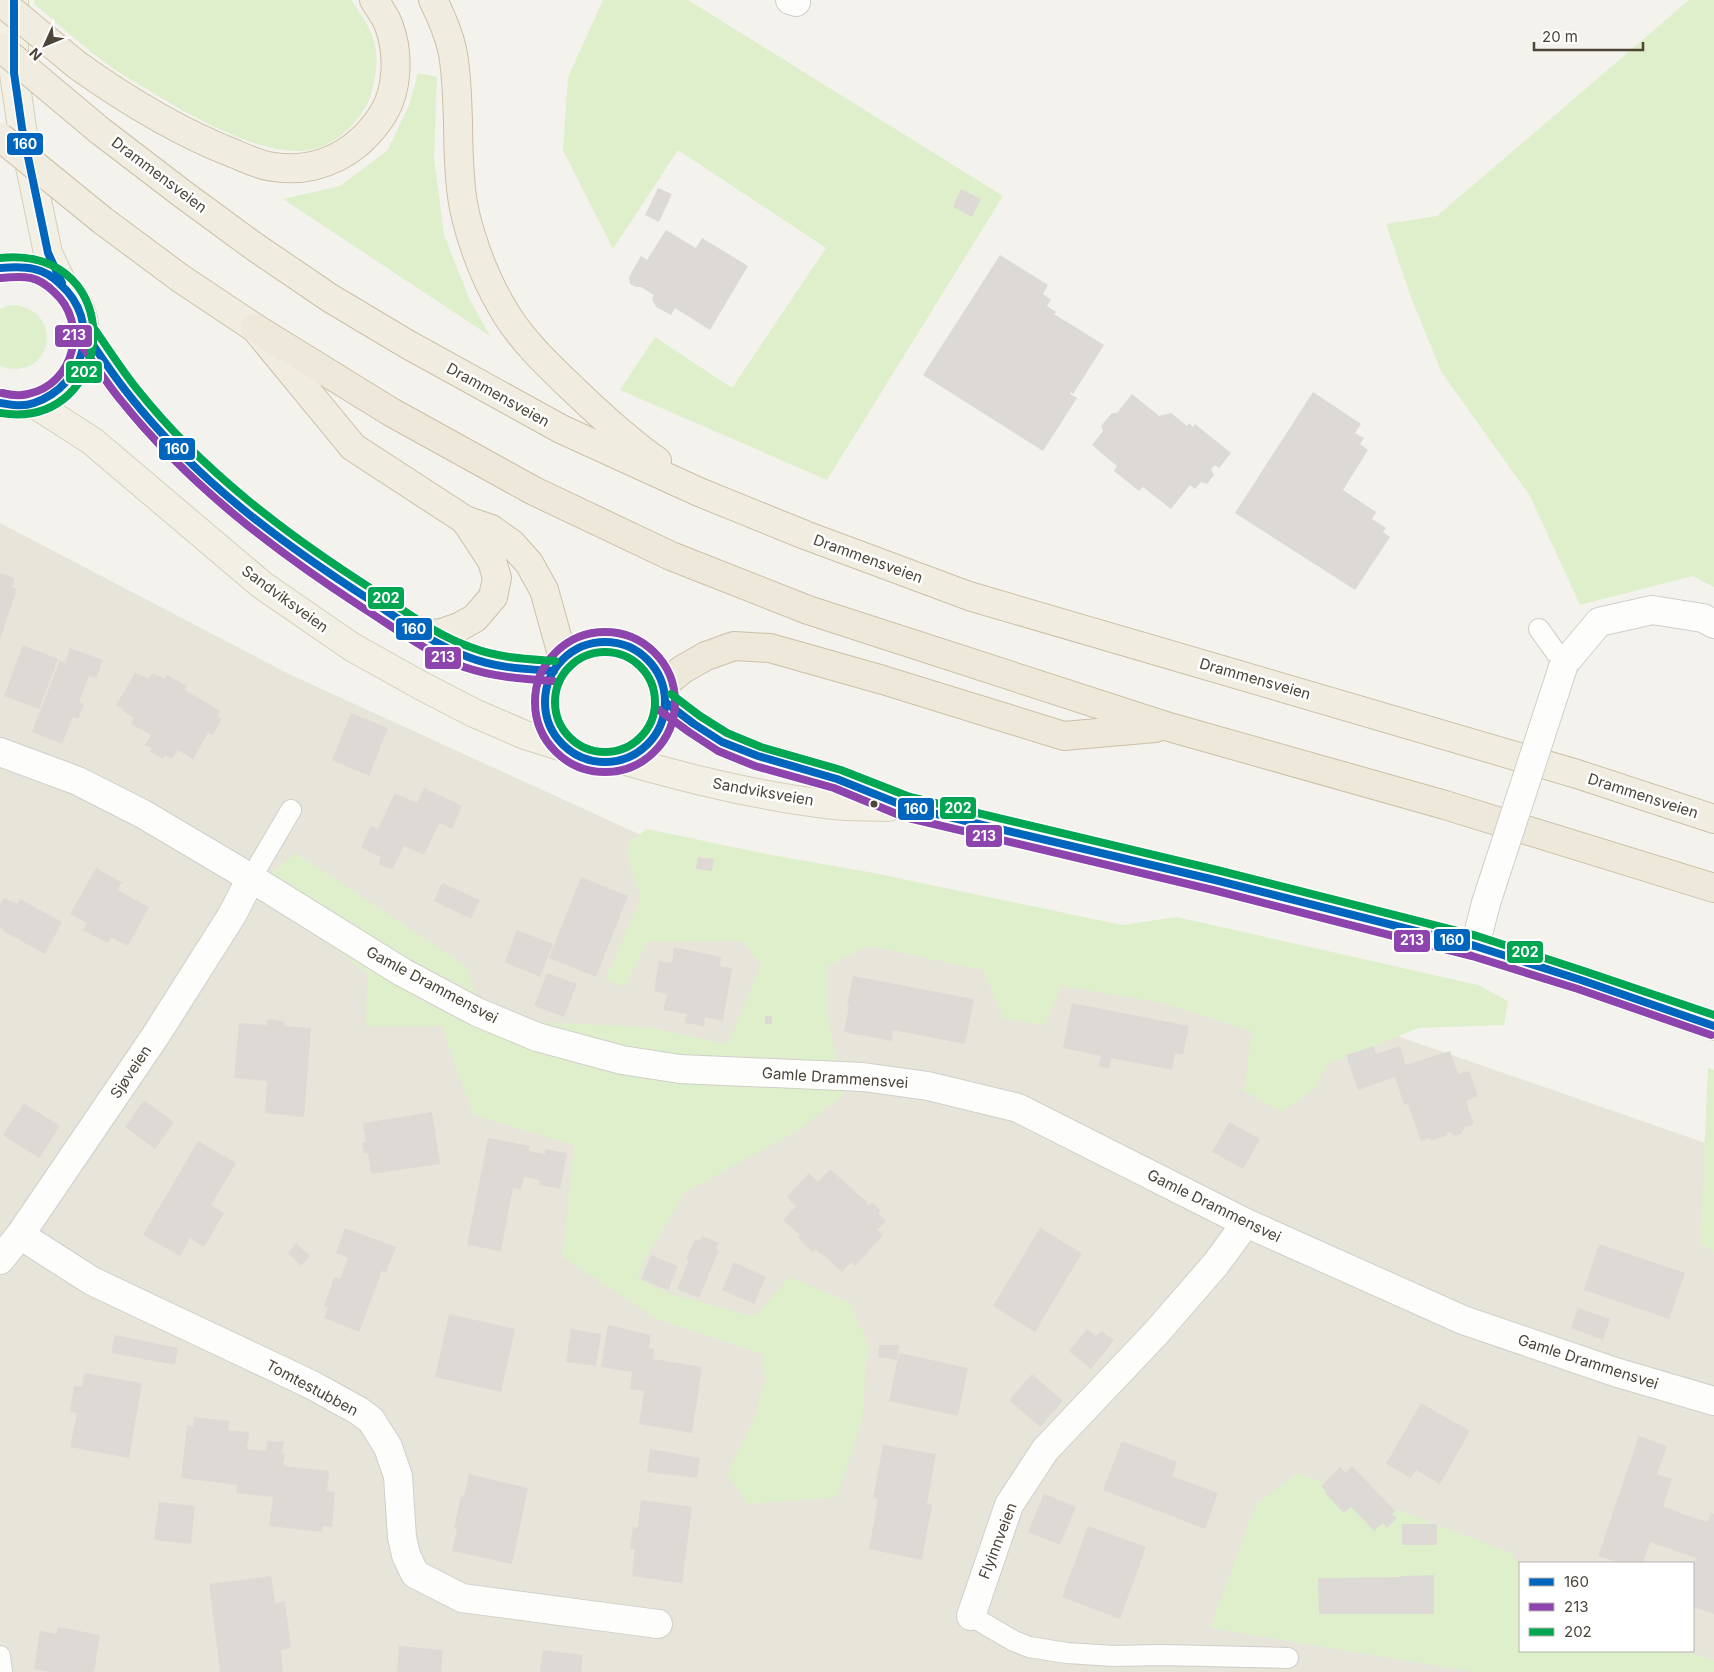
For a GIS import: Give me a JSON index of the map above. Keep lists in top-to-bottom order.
{
  "streets": {
    "highway": ["Drammensveien"],
    "main road": ["Sandviksveien"],
    "street": [
      "Gamle Drammensvei",
      "Sjøveien",
      "Tomtestubben",
      "Flyinnveien"
    ]
  },
  "crossings": [
    ["Gamle Drammensvei", "Sjøveien"],
    ["Gamle Drammensvei", "Flyinnveien"],
    ["Sjøveien", "Tomtestubben"]
  ],
  "lines": ["transit line 160", "transit line 202", "transit line 213"],
  "legend": ["160", "213", "202"],
  "scale_bar": "20 m",
  "north": "bottom left"
}
